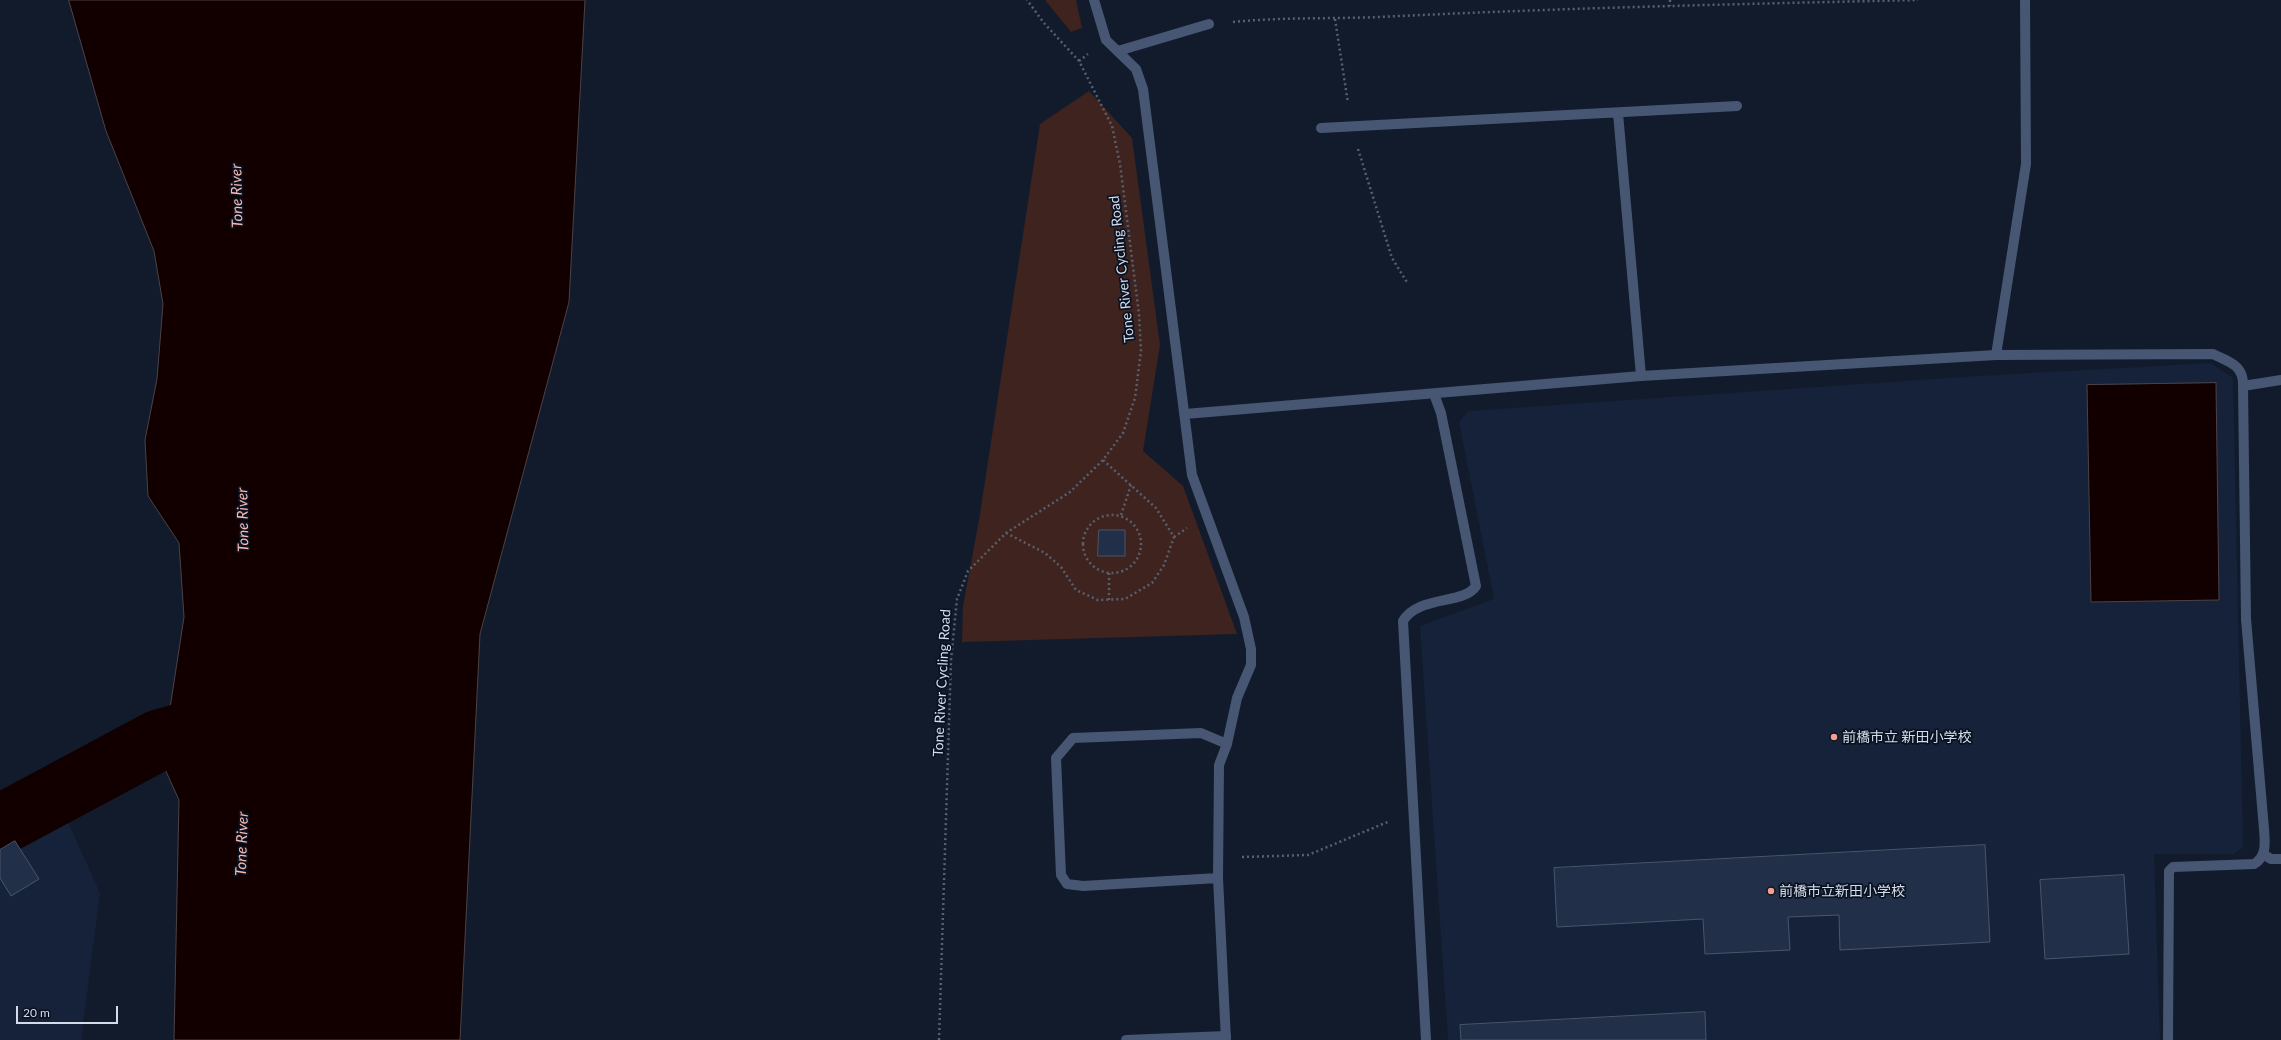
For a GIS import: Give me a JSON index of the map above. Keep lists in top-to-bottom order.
{
  "streets": {
    "path": ["Tone River Cycling Road"]
  },
  "water": ["Tone River"],
  "places": ["前橋市立 新田小学校", "前橋市立新田小学校"],
  "scale_bar": "20 m"
}
